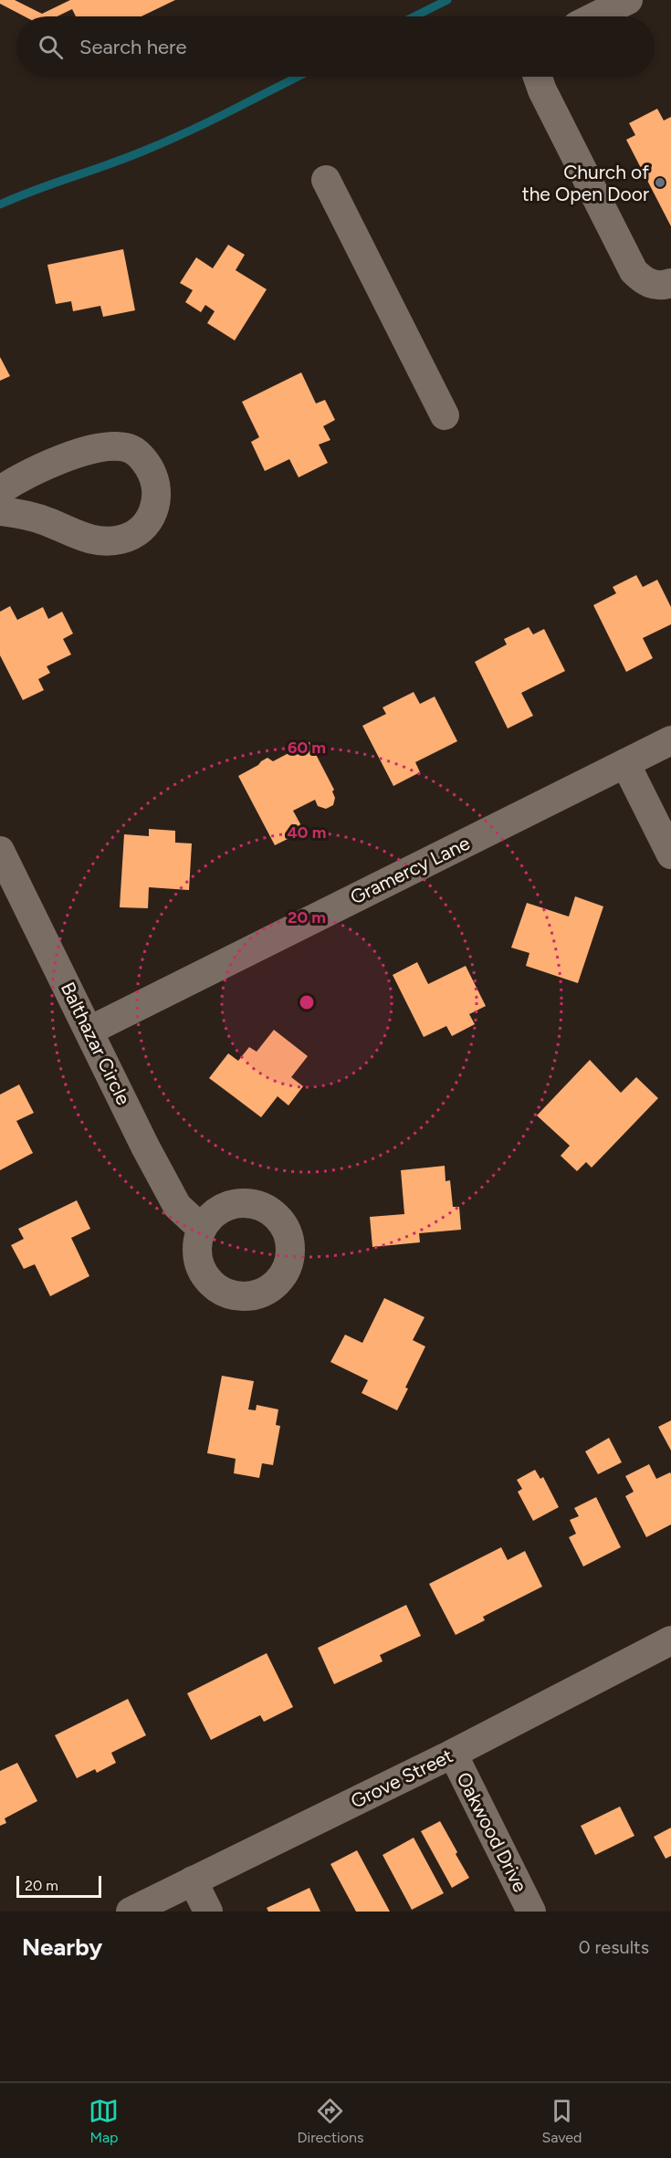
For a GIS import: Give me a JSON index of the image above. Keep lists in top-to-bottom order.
{
  "streets": {
    "street": [
      "Gramercy Lane",
      "Balthazar Circle",
      "Grove Street",
      "Oakwood Drive"
    ]
  },
  "crossings": [
    ["Gramercy Lane", "Balthazar Circle"],
    ["Grove Street", "Oakwood Drive"]
  ],
  "places": ["Church of the Open Door"],
  "scale_bar": "20 m",
  "page": {
    "search": "Search here",
    "scale": "20 m",
    "heading": ["Nearby", "0 results"],
    "nav": ["Map", "Directions", "Saved"]
  },
  "rings": ["60 m", "40 m", "20 m"]
}
